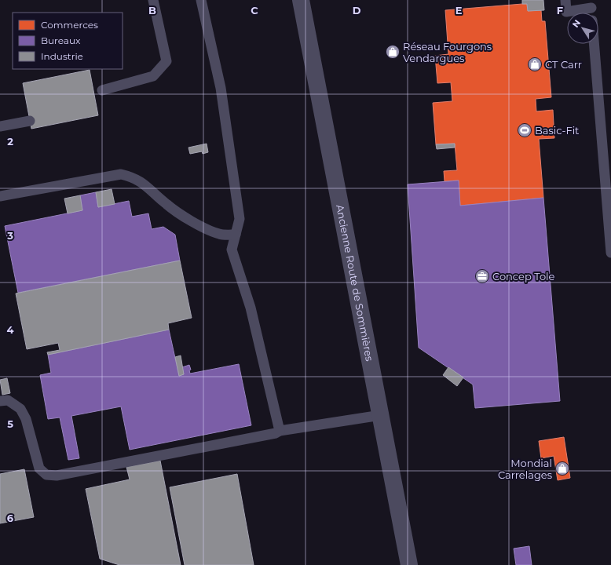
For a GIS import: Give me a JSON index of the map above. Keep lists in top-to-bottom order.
{
  "streets": {
    "street": ["Ancienne Route de Sommières"]
  },
  "places": {
    "shop": ["Réseau Fourgons Vendargues", "CT Carr", "Mondial Carrelages"],
    "sports": ["Basic-Fit"],
    "office": ["Concep Tole"]
  },
  "legend": ["Commerces", "Bureaux", "Industrie"],
  "north": "top left",
  "grid": {
    "columns": [
      "B",
      "C",
      "D",
      "E",
      "F"
    ],
    "rows": [
      "2",
      "3",
      "4",
      "5",
      "6"
    ]
  }
}
